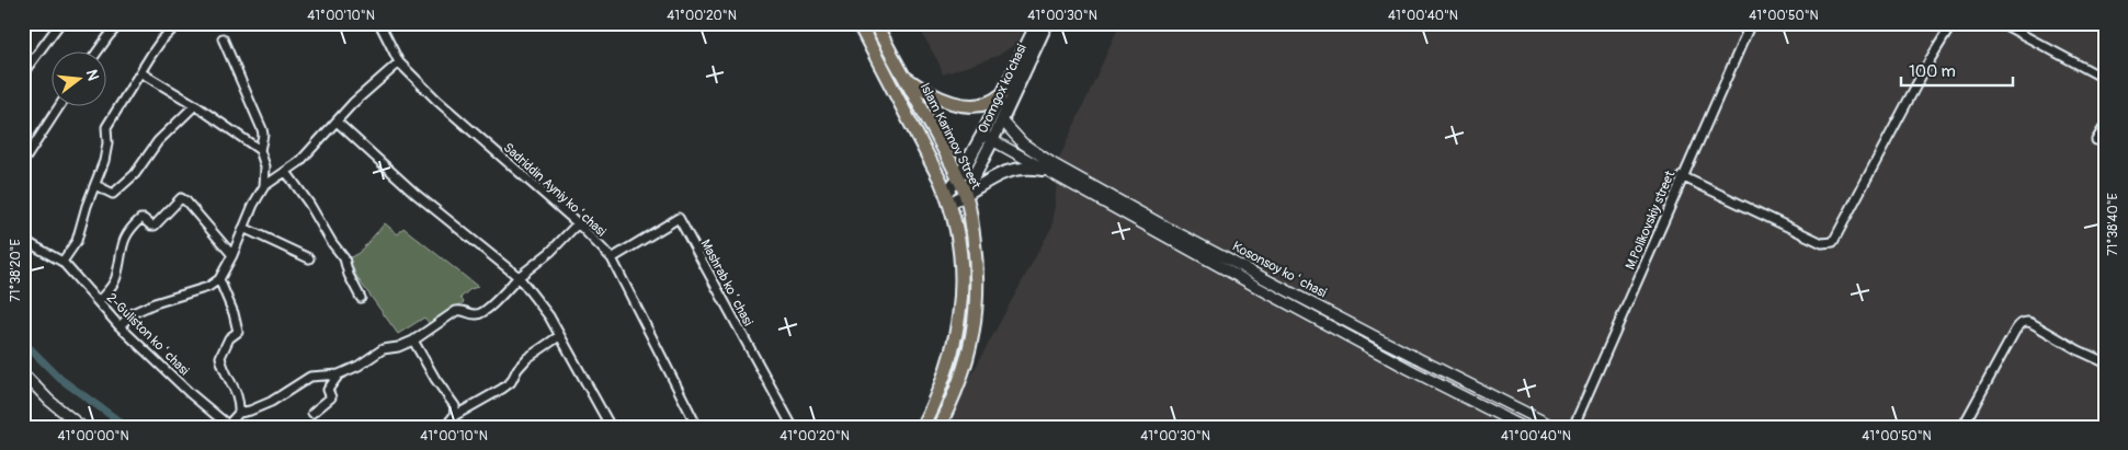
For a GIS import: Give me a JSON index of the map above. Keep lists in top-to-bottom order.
{
  "streets": {
    "main road": ["Oromgox ko‘chasi", "Islam Karimov Street"],
    "street": [
      "Sadriddin Ayniy koʻchasi",
      "M.Polikovskiy street",
      "Kosonsoy koʻchasi",
      "Mashrab koʻchasi",
      "2-Guliston koʻchasi"
    ]
  },
  "crossings": [
    ["Oromgox ko‘chasi", "Islam Karimov Street"],
    ["Oromgox ko‘chasi", "Kosonsoy koʻchasi"],
    ["Sadriddin Ayniy koʻchasi", "Mashrab koʻchasi"]
  ],
  "scale_bar": "100 m",
  "north": "right",
  "coordinates": [
    "41°00'10\"N",
    "41°00'20\"N",
    "41°00'30\"N",
    "41°00'40\"N",
    "41°00'50\"N",
    "71°38'40\"E",
    "71°38'20\"E",
    "41°00'00\"N"
  ]
}
